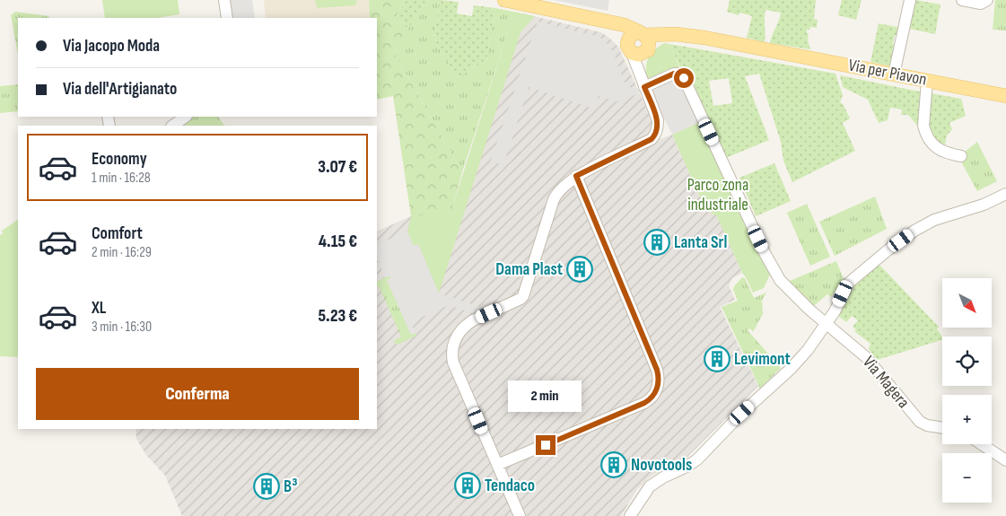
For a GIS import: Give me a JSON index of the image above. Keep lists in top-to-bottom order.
{
  "streets": {
    "main road": ["Via per Piavon"],
    "street": ["Via Magera"]
  },
  "parks": ["Parco zona industriale"],
  "places": {
    "building": [
      "Lanta Srl",
      "Dama Plast",
      "Levimont",
      "Novotools",
      "Tendaco",
      "B³"
    ]
  },
  "north": "bottom right",
  "page": {
    "banner": ["Via Jacopo Moda", "Via dell'Artigianato"],
    "list": [
      {
        "name": "Economy",
        "note": "1 min · 16:28",
        "value": "3.07 €"
      },
      {
        "name": "Comfort",
        "note": "2 min · 16:29",
        "value": "4.15 €"
      },
      {
        "name": "XL",
        "note": "3 min · 16:30",
        "value": "5.23 €"
      }
    ],
    "map_buttons": ["+", "−"],
    "buttons": "Conferma",
    "bubble": "2 min"
  }
}
